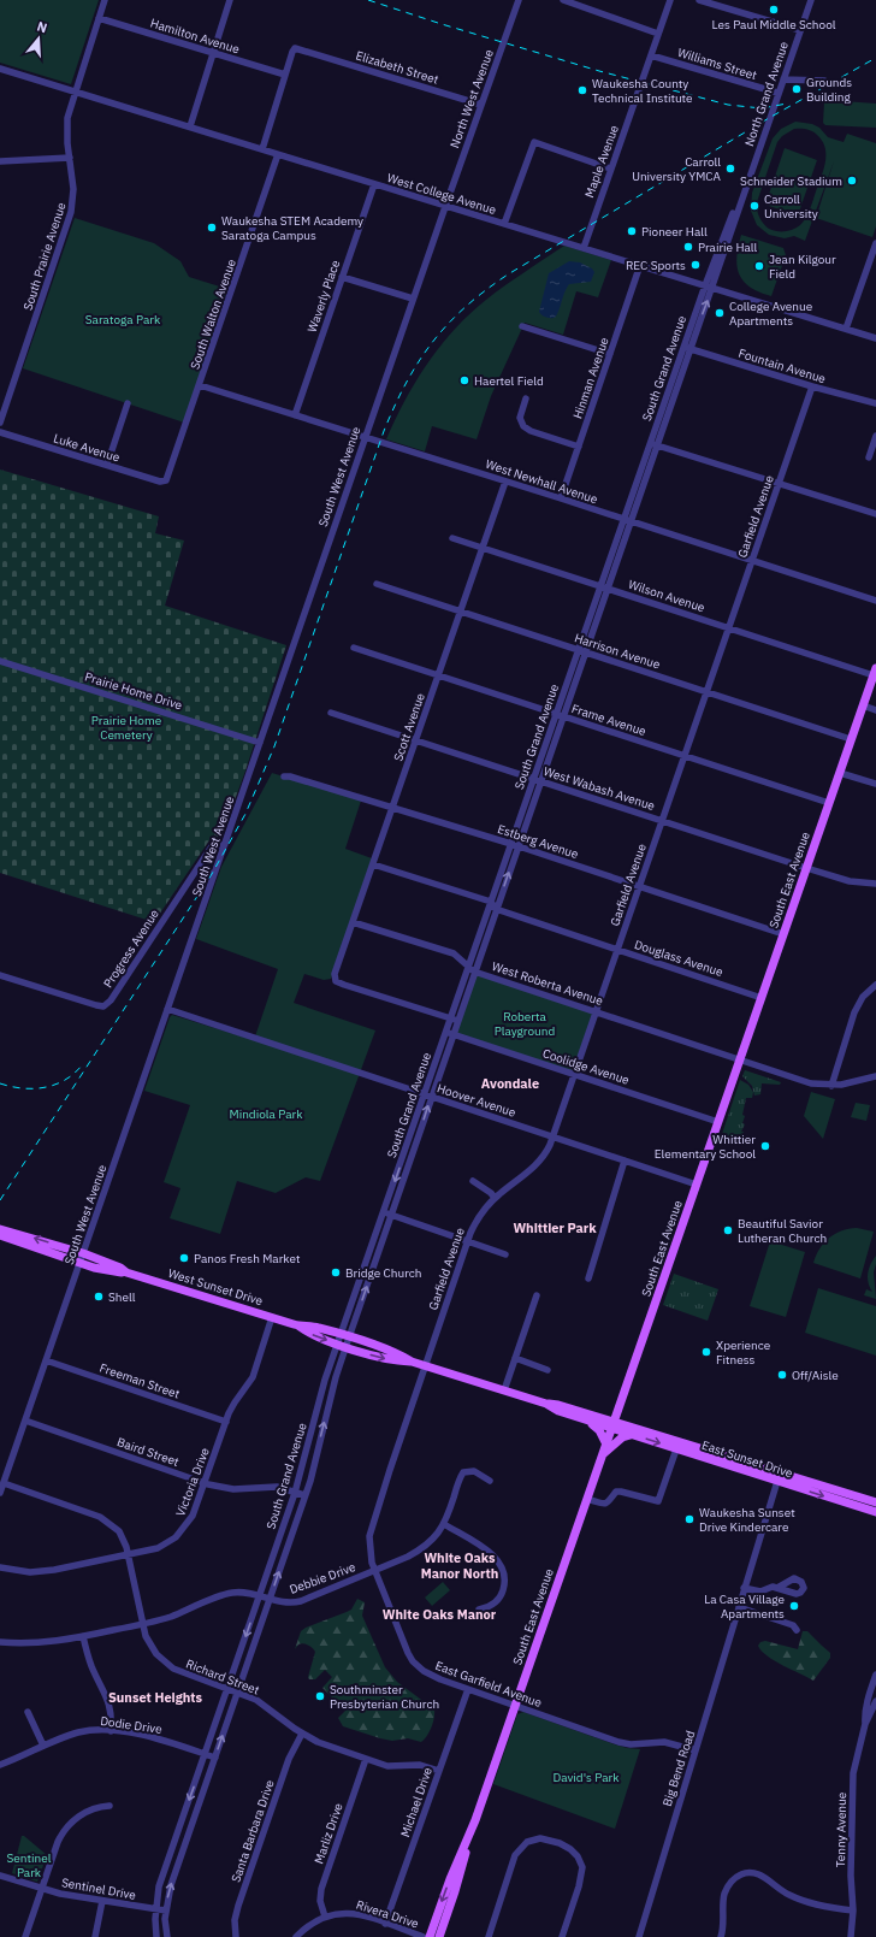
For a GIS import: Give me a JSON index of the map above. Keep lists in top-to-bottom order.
{
  "streets": {
    "main road": ["South East Avenue", "West Sunset Drive", "East Sunset Drive"],
    "street": [
      "Hamilton Avenue",
      "Williams Street",
      "Elizabeth Street",
      "North Grand Avenue",
      "North West Avenue",
      "Maple Avenue",
      "West College Avenue",
      "South Prairie Avenue",
      "Waverly Place",
      "South Walton Avenue",
      "Fountain Avenue",
      "South Grand Avenue",
      "Hinman Avenue",
      "Luke Avenue",
      "South West Avenue",
      "West Newhall Avenue",
      "Garfield Avenue",
      "Wilson Avenue",
      "Harrison Avenue",
      "Prairie Home Drive",
      "Frame Avenue",
      "Scott Avenue",
      "West Wabash Avenue",
      "Estberg Avenue",
      "Progress Avenue",
      "Douglass Avenue",
      "West Roberta Avenue",
      "Coolidge Avenue",
      "Hoover Avenue",
      "Freeman Street",
      "Baird Street",
      "Victoria Drive",
      "Debbie Drive",
      "Richard Street",
      "East Garfield Avenue",
      "Dodie Drive",
      "Big Bend Road",
      "Michael Drive",
      "Tenny Avenue",
      "Santa Barbara Drive",
      "Marliz Drive",
      "Sentinel Drive",
      "Rivera Drive"
    ]
  },
  "crossings": [
    ["Hamilton Avenue", "Elizabeth Street"],
    ["Hamilton Avenue", "South Prairie Avenue"],
    ["Williams Street", "North Grand Avenue"],
    ["Williams Street", "Maple Avenue"],
    ["Elizabeth Street", "North West Avenue"],
    ["North Grand Avenue", "West College Avenue"],
    ["North Grand Avenue", "South Grand Avenue"],
    ["North West Avenue", "West College Avenue"],
    ["North West Avenue", "South West Avenue"],
    ["Maple Avenue", "West College Avenue"],
    ["West College Avenue", "South Prairie Avenue"],
    ["West College Avenue", "Waverly Place"],
    ["West College Avenue", "South Walton Avenue"],
    ["West College Avenue", "South Grand Avenue"],
    ["West College Avenue", "Hinman Avenue"],
    ["West College Avenue", "South West Avenue"],
    ["Waverly Place", "West Newhall Avenue"],
    ["South Walton Avenue", "Luke Avenue"],
    ["South Walton Avenue", "West Newhall Avenue"],
    ["Fountain Avenue", "South Grand Avenue"],
    ["Fountain Avenue", "Garfield Avenue"],
    ["South Grand Avenue", "West Newhall Avenue"],
    ["South Grand Avenue", "Wilson Avenue"],
    ["South Grand Avenue", "Harrison Avenue"],
    ["South Grand Avenue", "Frame Avenue"],
    ["South Grand Avenue", "Scott Avenue"],
    ["South Grand Avenue", "West Wabash Avenue"],
    ["South Grand Avenue", "Estberg Avenue"],
    ["South Grand Avenue", "Douglass Avenue"],
    ["South Grand Avenue", "West Roberta Avenue"],
    ["South Grand Avenue", "Coolidge Avenue"],
    ["South Grand Avenue", "Hoover Avenue"],
    ["South Grand Avenue", "West Sunset Drive"],
    ["South Grand Avenue", "Baird Street"],
    ["South Grand Avenue", "Debbie Drive"],
    ["South Grand Avenue", "Richard Street"],
    ["South Grand Avenue", "Dodie Drive"],
    ["South Grand Avenue", "Sentinel Drive"],
    ["Hinman Avenue", "West Newhall Avenue"],
    ["South West Avenue", "West Newhall Avenue"],
    ["South West Avenue", "Prairie Home Drive"],
    ["South West Avenue", "Progress Avenue"],
    ["South West Avenue", "Hoover Avenue"],
    ["South West Avenue", "West Sunset Drive"],
    ["South West Avenue", "Freeman Street"],
    ["South West Avenue", "Baird Street"],
    ["South West Avenue", "Richard Street"],
    ["West Newhall Avenue", "Garfield Avenue"],
    ["West Newhall Avenue", "Scott Avenue"],
    ["Garfield Avenue", "Wilson Avenue"],
    ["Garfield Avenue", "Harrison Avenue"],
    ["Garfield Avenue", "Frame Avenue"],
    ["Garfield Avenue", "West Wabash Avenue"],
    ["Garfield Avenue", "Estberg Avenue"],
    ["Garfield Avenue", "Douglass Avenue"],
    ["Garfield Avenue", "West Roberta Avenue"],
    ["Garfield Avenue", "Coolidge Avenue"],
    ["Garfield Avenue", "Hoover Avenue"],
    ["Garfield Avenue", "West Sunset Drive"],
    ["Garfield Avenue", "East Garfield Avenue"],
    ["Wilson Avenue", "Scott Avenue"],
    ["Wilson Avenue", "South East Avenue"],
    ["Harrison Avenue", "Scott Avenue"],
    ["Harrison Avenue", "South East Avenue"],
    ["Frame Avenue", "Scott Avenue"],
    ["Frame Avenue", "South East Avenue"],
    ["Scott Avenue", "West Wabash Avenue"],
    ["Scott Avenue", "Estberg Avenue"],
    ["Scott Avenue", "West Roberta Avenue"],
    ["West Wabash Avenue", "South East Avenue"],
    ["Estberg Avenue", "South East Avenue"],
    ["South East Avenue", "Douglass Avenue"],
    ["South East Avenue", "West Roberta Avenue"],
    ["South East Avenue", "Coolidge Avenue"],
    ["South East Avenue", "Hoover Avenue"],
    ["South East Avenue", "West Sunset Drive"],
    ["South East Avenue", "East Sunset Drive"],
    ["South East Avenue", "East Garfield Avenue"],
    ["West Sunset Drive", "East Sunset Drive"],
    ["West Sunset Drive", "Victoria Drive"],
    ["West Sunset Drive", "East Garfield Avenue"],
    ["Freeman Street", "Victoria Drive"],
    ["Baird Street", "Victoria Drive"],
    ["East Sunset Drive", "Big Bend Road"],
    ["Victoria Drive", "Richard Street"],
    ["Debbie Drive", "Richard Street"],
    ["Debbie Drive", "East Garfield Avenue"],
    ["Richard Street", "Michael Drive"],
    ["Richard Street", "Santa Barbara Drive"],
    ["Richard Street", "Marliz Drive"],
    ["East Garfield Avenue", "Big Bend Road"],
    ["East Garfield Avenue", "Michael Drive"],
    ["Michael Drive", "Rivera Drive"],
    ["Marliz Drive", "Rivera Drive"]
  ],
  "districts": [
    "Avondale",
    "Whittier Park",
    "White Oaks Manor North",
    "White Oaks Manor",
    "Sunset Heights"
  ],
  "parks": [
    "Saratoga Park",
    "Prairie Home Cemetery",
    "Roberta Playground",
    "Mindiola Park",
    "David's Park",
    "Sentinel Park"
  ],
  "places": [
    "Les Paul Middle School",
    "Grounds Building",
    "Waukesha County Technical Institute",
    "Carroll University YMCA",
    "Schneider Stadium",
    "Carroll University",
    "Waukesha STEM Academy Saratoga Campus",
    "Pioneer Hall",
    "Prairie Hall",
    "REC Sports",
    "Jean Kilgour Field",
    "College Avenue Apartments",
    "Haertel Field",
    "Whittier Elementary School",
    "Beautiful Savior Lutheran Church",
    "Panos Fresh Market",
    "Bridge Church",
    "Shell",
    "Xperience Fitness",
    "Off/Aisle",
    "Waukesha Sunset Drive Kindercare",
    "La Casa Village Apartments",
    "Southminster Presbyterian Church"
  ],
  "north": "top"
}
